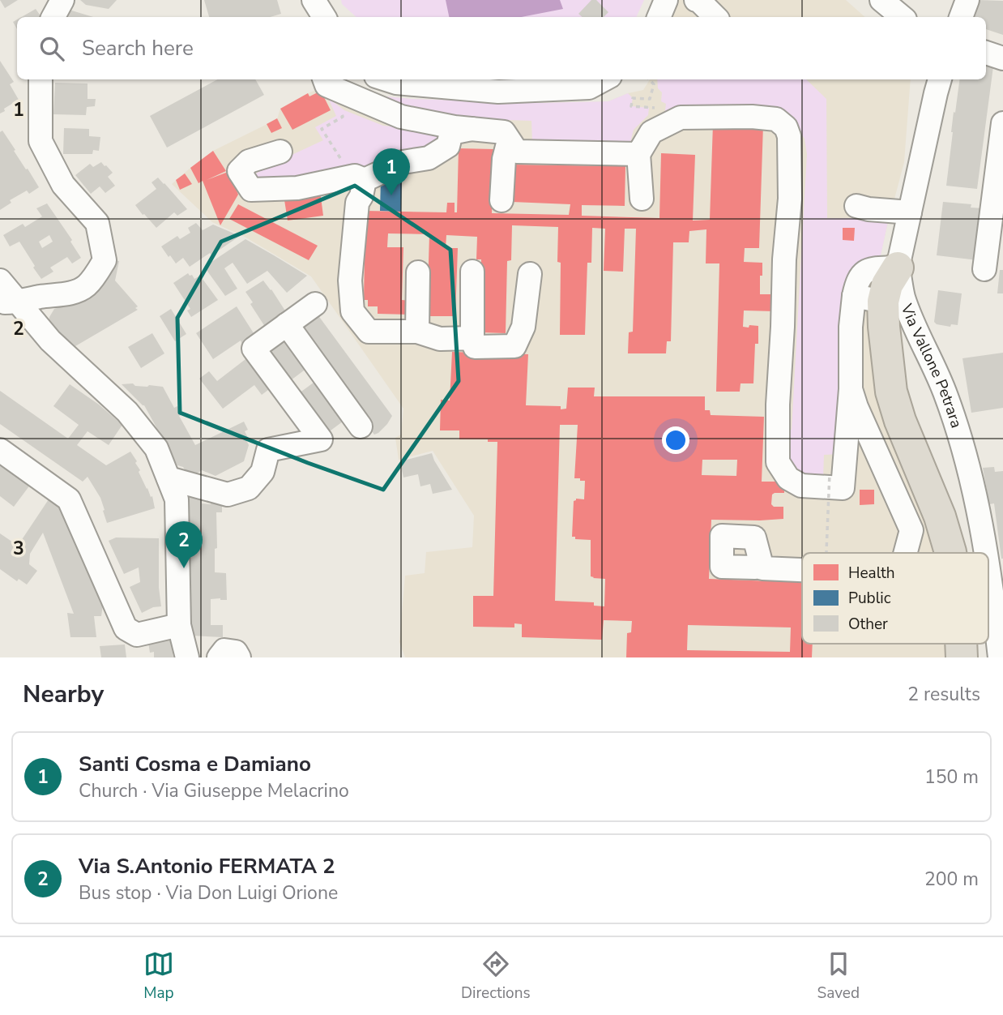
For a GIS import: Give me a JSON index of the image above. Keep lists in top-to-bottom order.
{
  "streets": {
    "street": ["Via Vallone Petrara"]
  },
  "legend": ["Health", "Public", "Other"],
  "page": {
    "search": "Search here",
    "pins": ["1", "2"],
    "heading": ["Nearby", "2 results"],
    "list": [
      {
        "mark": "1",
        "name": "Santi Cosma e Damiano",
        "note": "Church · Via Giuseppe Melacrino",
        "value": "150 m"
      },
      {
        "mark": "2",
        "name": "Via S.Antonio FERMATA 2",
        "note": "Bus stop · Via Don Luigi Orione",
        "value": "200 m"
      }
    ],
    "nav": ["Map", "Directions", "Saved"]
  },
  "grid": {
    "rows": ["1", "2", "3"]
  }
}
